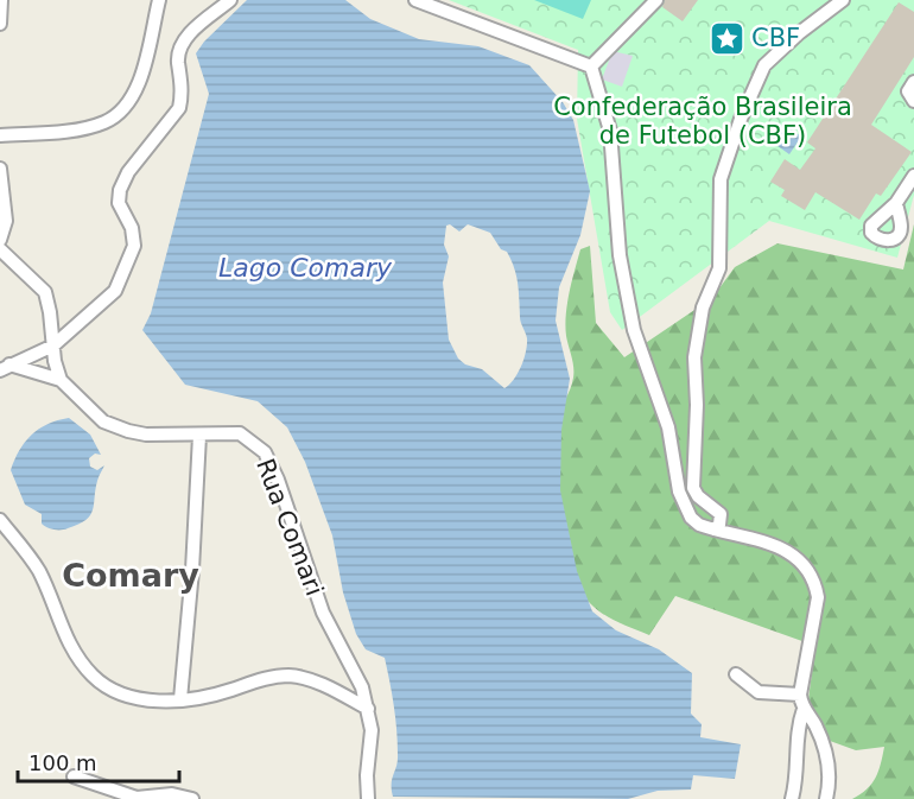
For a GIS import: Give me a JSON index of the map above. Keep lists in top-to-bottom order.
{
  "streets": {
    "street": ["Rua Comari"]
  },
  "districts": ["Comary"],
  "water": ["Lago Comary"],
  "parks": ["Confederação Brasileira de Futebol (CBF)"],
  "places": {
    "place": ["CBF"]
  },
  "scale_bar": "100 m"
}
